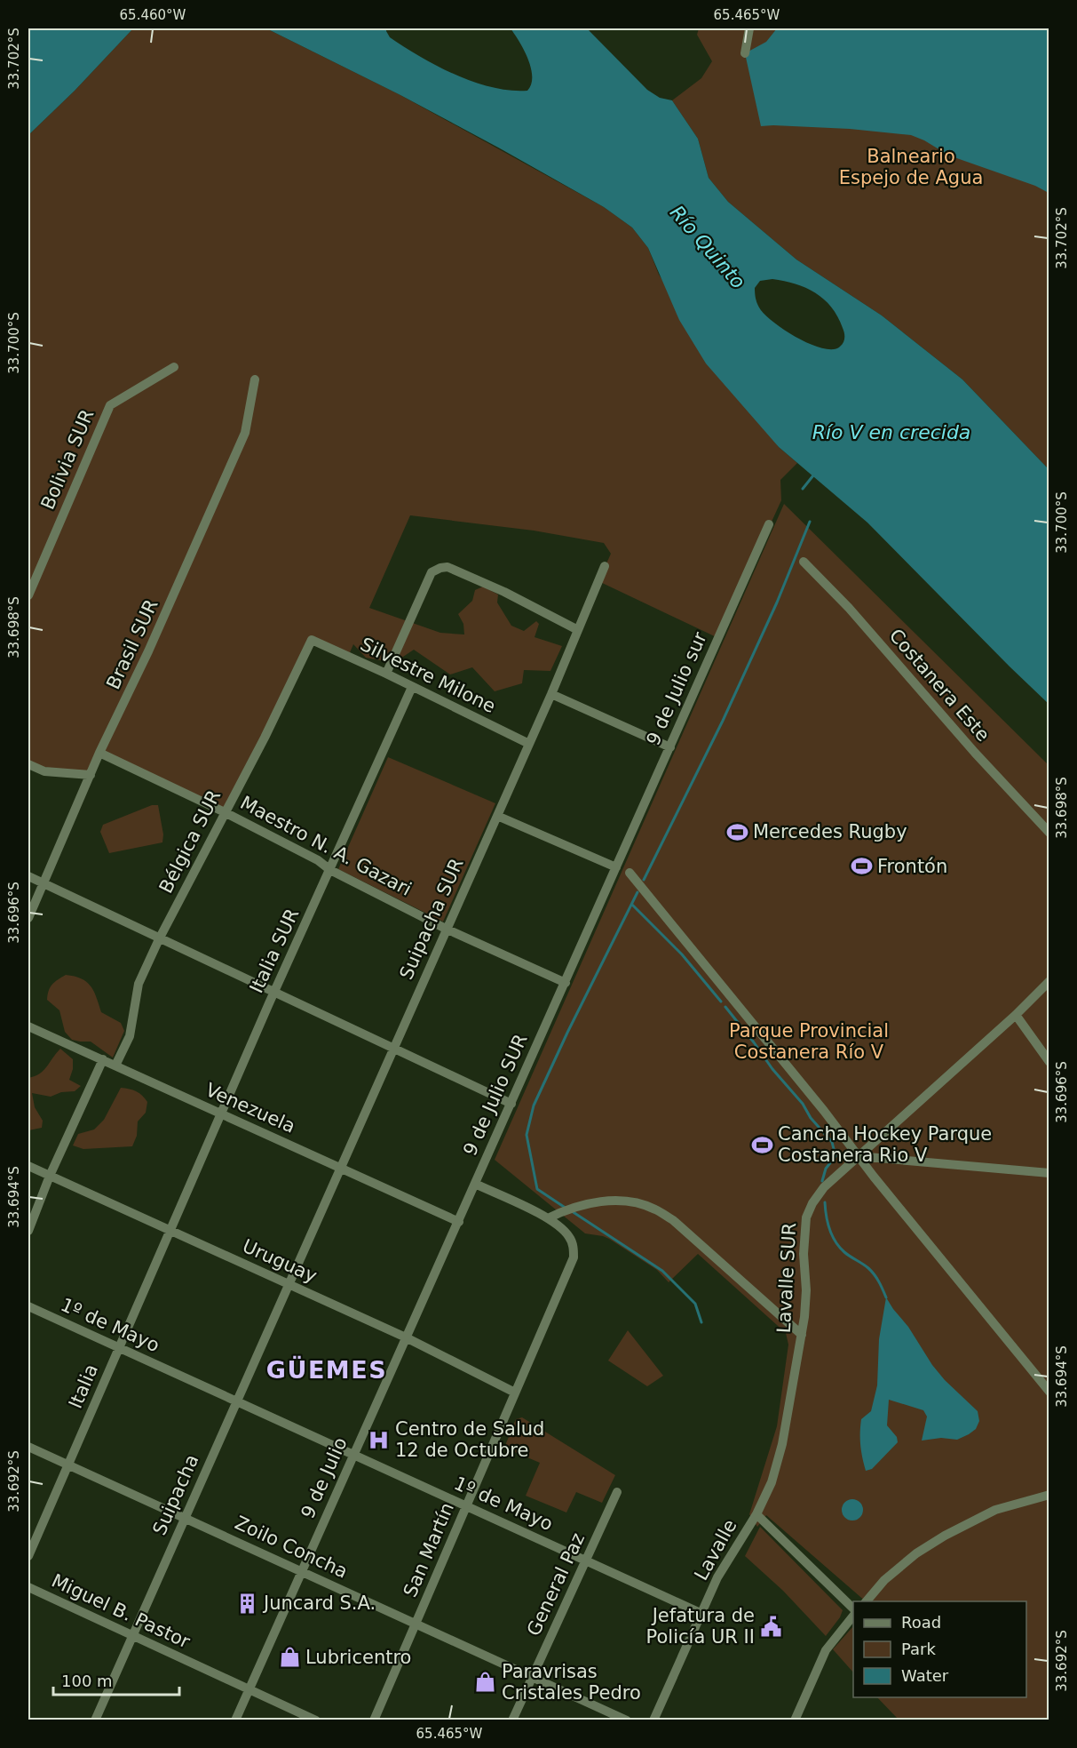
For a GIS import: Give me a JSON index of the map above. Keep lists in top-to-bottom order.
{
  "streets": {
    "street": [
      "Bolivia SUR",
      "Brasil SUR",
      "Silvestre Milone",
      "Costanera Este",
      "9 de Julio sur",
      "Bélgica SUR",
      "Maestro N. A. Gazari",
      "Suipacha SUR",
      "Italia SUR",
      "9 de Julio SUR",
      "Venezuela",
      "Uruguay",
      "Lavalle SUR",
      "1º de Mayo",
      "Italia",
      "9 de Julio",
      "Suipacha",
      "Zoilo Concha",
      "San Martín",
      "Lavalle",
      "General Paz",
      "Miguel B. Pastor"
    ]
  },
  "crossings": [
    ["Brasil SUR", "Maestro N. A. Gazari"],
    ["Silvestre Milone", "Bélgica SUR"],
    ["Silvestre Milone", "Suipacha SUR"],
    ["Silvestre Milone", "Italia SUR"],
    ["9 de Julio sur", "9 de Julio SUR"],
    ["Bélgica SUR", "Maestro N. A. Gazari"],
    ["Bélgica SUR", "Venezuela"],
    ["Maestro N. A. Gazari", "Suipacha SUR"],
    ["Maestro N. A. Gazari", "Italia SUR"],
    ["Maestro N. A. Gazari", "9 de Julio SUR"],
    ["Suipacha SUR", "Venezuela"],
    ["Suipacha SUR", "Uruguay"],
    ["Suipacha SUR", "Suipacha"],
    ["Italia SUR", "Venezuela"],
    ["Italia SUR", "Uruguay"],
    ["Italia SUR", "Italia"],
    ["9 de Julio SUR", "Venezuela"],
    ["9 de Julio SUR", "Uruguay"],
    ["9 de Julio SUR", "9 de Julio"],
    ["Uruguay", "Italia"],
    ["Uruguay", "9 de Julio"],
    ["Uruguay", "Suipacha"],
    ["Uruguay", "San Martín"],
    ["Lavalle SUR", "Lavalle"],
    ["1º de Mayo", "Italia"],
    ["1º de Mayo", "9 de Julio"],
    ["1º de Mayo", "Suipacha"],
    ["1º de Mayo", "San Martín"],
    ["1º de Mayo", "Lavalle"],
    ["1º de Mayo", "General Paz"],
    ["Italia", "Zoilo Concha"],
    ["9 de Julio", "Zoilo Concha"],
    ["9 de Julio", "Miguel B. Pastor"],
    ["Suipacha", "Zoilo Concha"],
    ["Suipacha", "Miguel B. Pastor"],
    ["Zoilo Concha", "San Martín"],
    ["Zoilo Concha", "General Paz"]
  ],
  "districts": ["GÜEMES"],
  "water": ["Río Quinto", "Río V en crecida"],
  "parks": ["Balneario Espejo de Agua", "Parque Provincial Costanera Río V"],
  "places": {
    "sports": ["Mercedes Rugby", "Frontón", "Cancha Hockey Parque Costanera Rio V"],
    "hospital": ["Centro de Salud 12 de Octubre"],
    "building": ["Juncard S.A."],
    "public building": ["Jefatura de Policía UR II"],
    "shop": ["Lubricentro", "Paravrisas Cristales Pedro"]
  },
  "legend": ["Road", "Park", "Water"],
  "scale_bar": "100 m",
  "coordinates": [
    "65.460°W",
    "65.465°W",
    "33.702°S",
    "33.700°S",
    "33.698°S",
    "33.696°S",
    "33.694°S",
    "33.692°S"
  ]
}
